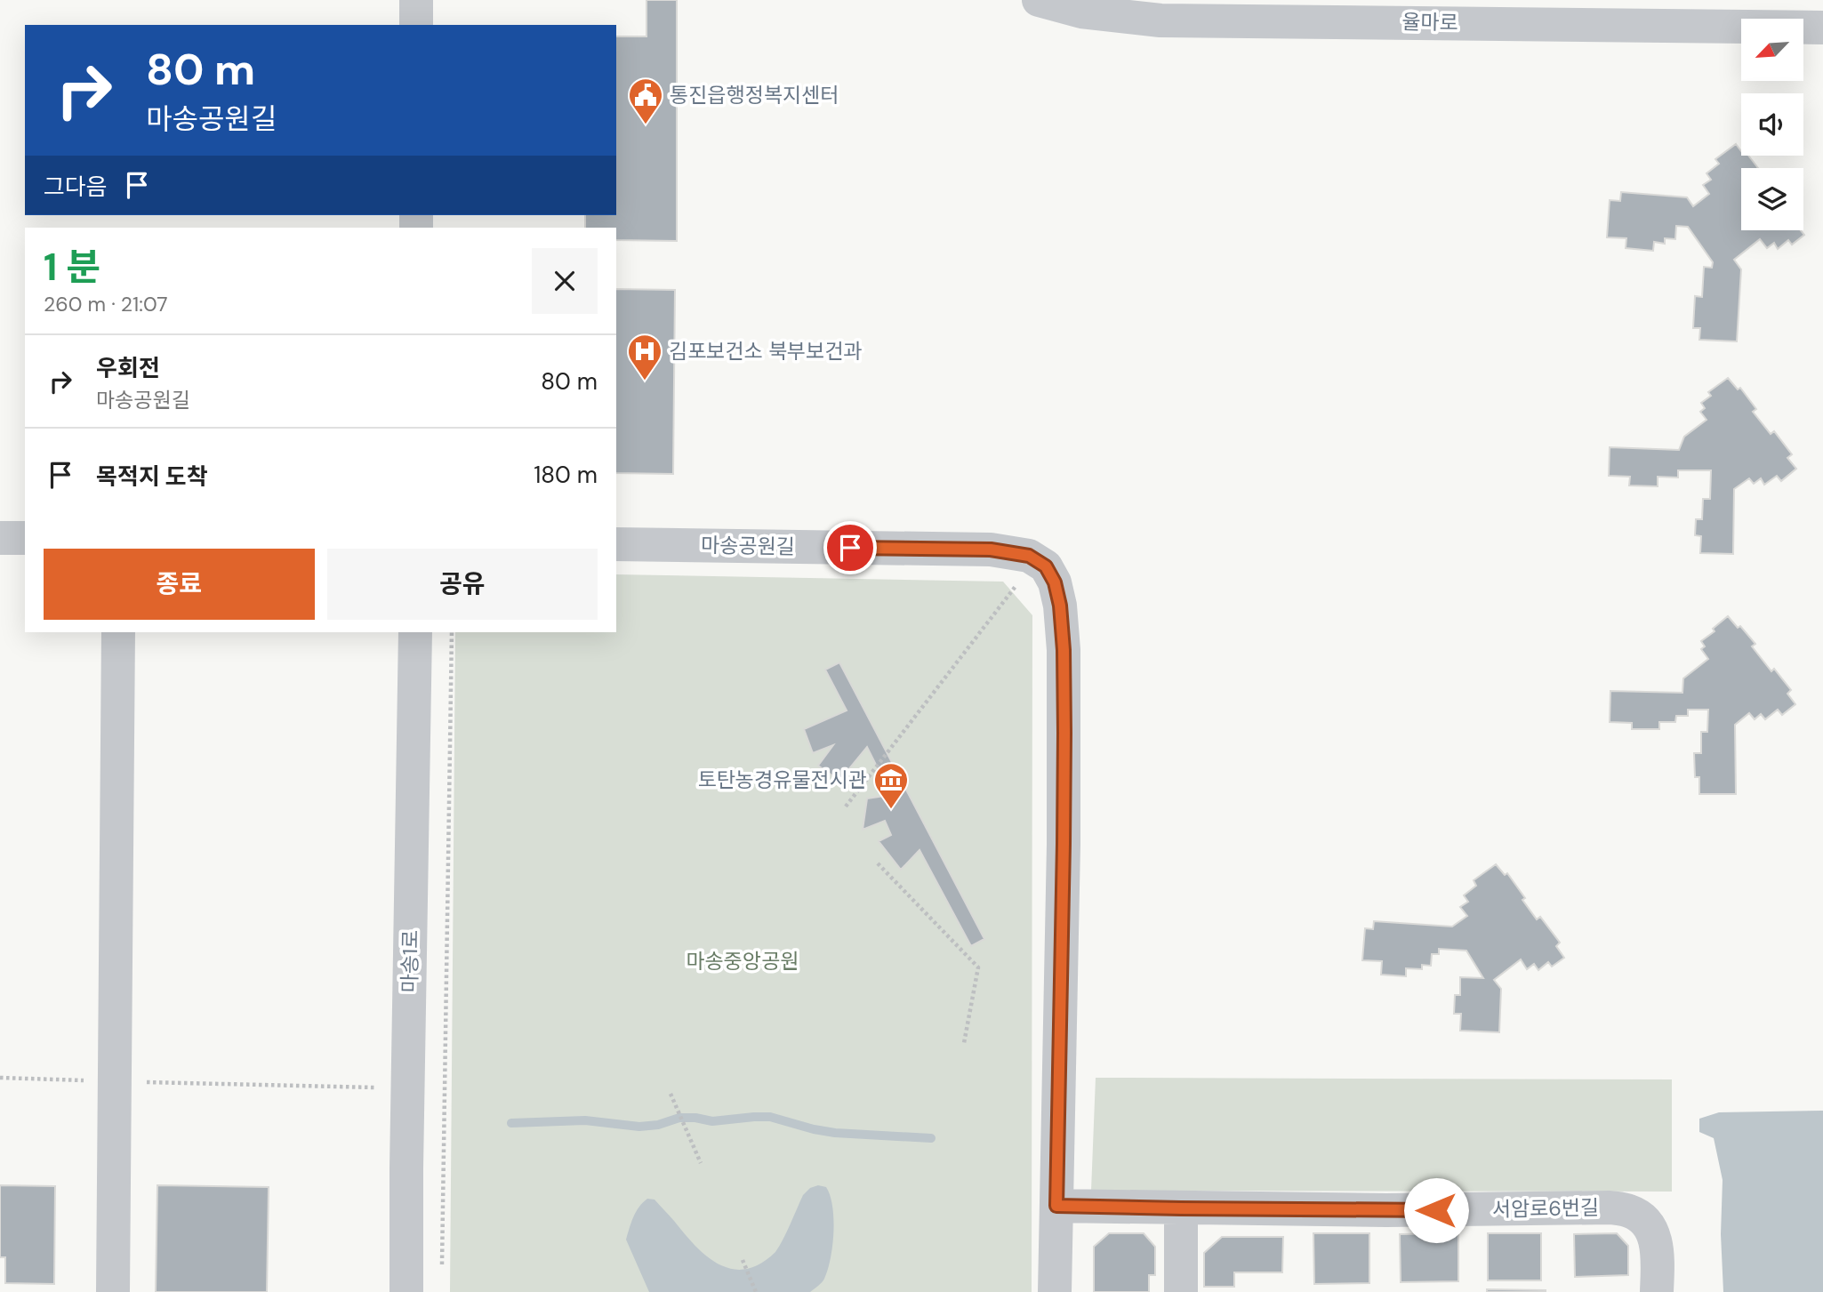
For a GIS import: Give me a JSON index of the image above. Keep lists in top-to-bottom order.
{
  "streets": {
    "street": [
      "율마로",
      "마송공원길",
      "마송1로",
      "서암로6번길"
    ]
  },
  "crossings": [
    ["마송공원길", "서암로6번길"]
  ],
  "parks": ["마송중앙공원"],
  "places": {
    "public building": ["통진읍행정복지센터"],
    "hospital": ["김포보건소 북부보건과"],
    "museum": ["토탄농경유물전시관"]
  },
  "north": "bottom left",
  "page": {
    "turn": ["80 m", "마송공원길"],
    "then": "그다음",
    "heading": ["1 분", "260 m · 21:07"],
    "list": [
      {
        "name": "우회전",
        "note": "마송공원길",
        "value": "80 m"
      },
      {
        "name": "목적지 도착",
        "value": "180 m"
      }
    ],
    "buttons": ["종료", "공유"]
  }
}
